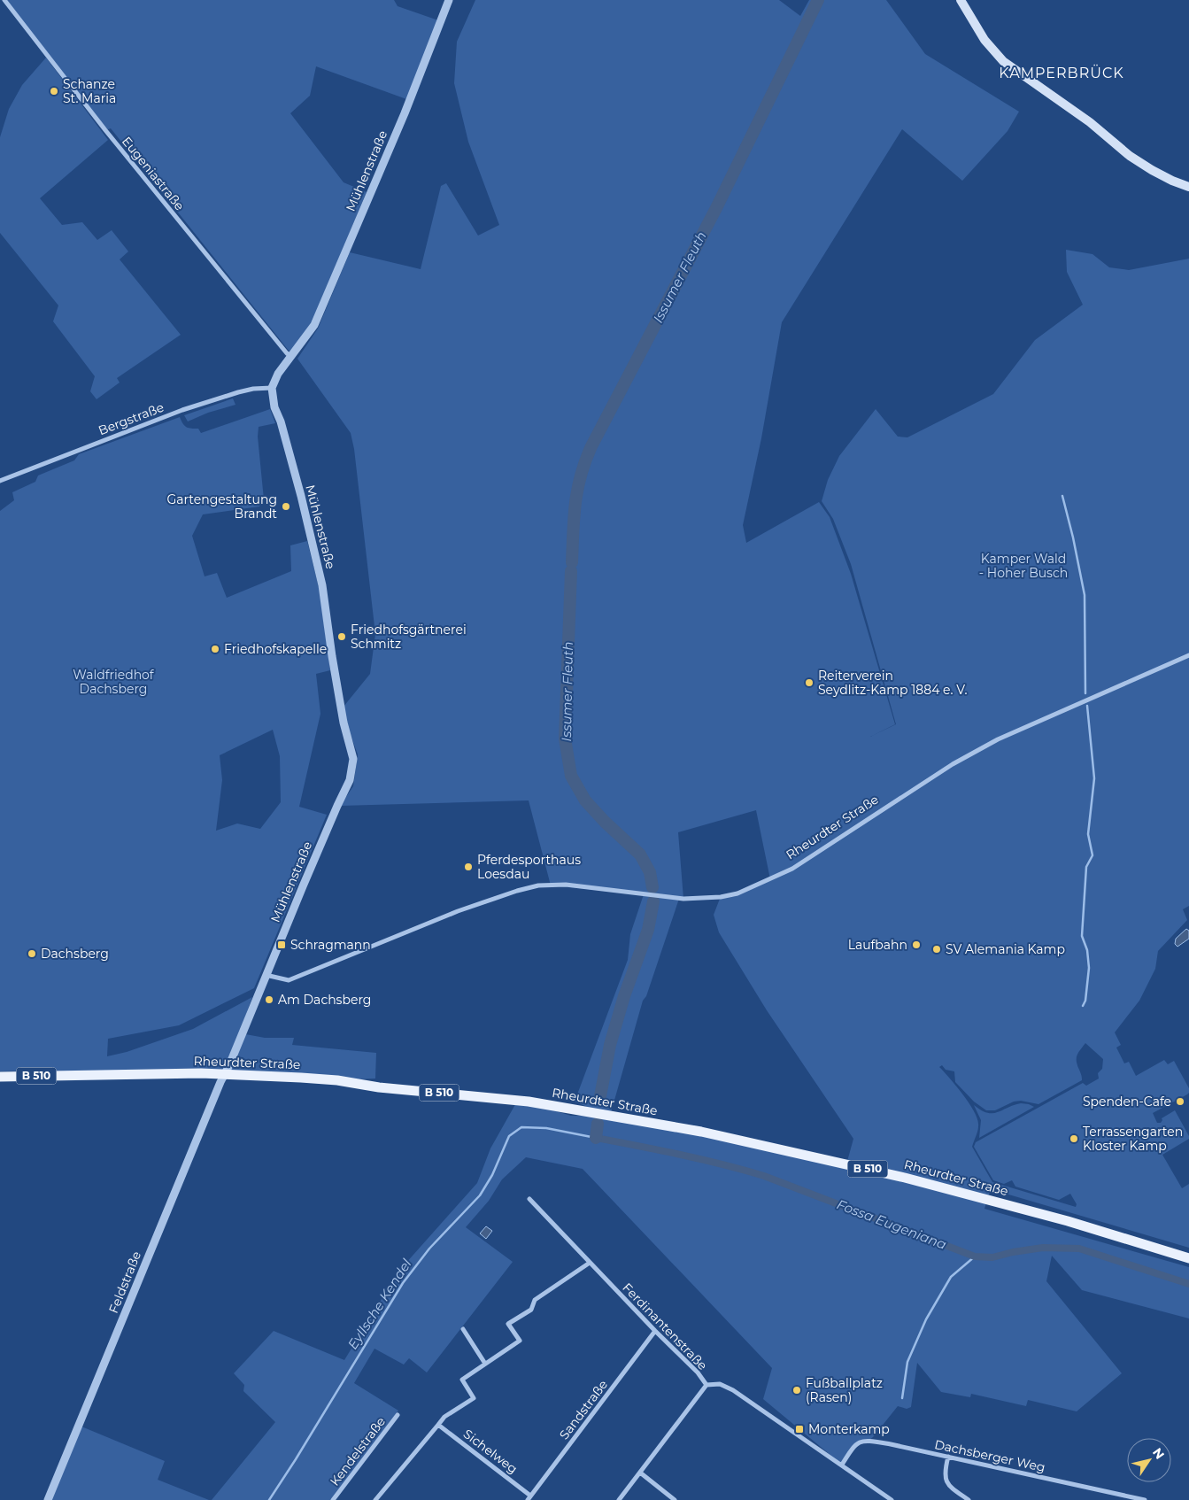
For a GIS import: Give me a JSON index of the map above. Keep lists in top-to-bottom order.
{
  "streets": {
    "main road": ["Rheurdter Straße", "B 510"],
    "street": [
      "Mühlenstraße",
      "Eugeniastraße",
      "Bergstraße",
      "Feldstraße",
      "Ferdinantenstraße",
      "Sandstraße",
      "Kendelstraße",
      "Sichelweg",
      "Dachsberger Weg"
    ]
  },
  "crossings": [
    ["Mühlenstraße", "Eugeniastraße"],
    ["Mühlenstraße", "Bergstraße"],
    ["Mühlenstraße", "Rheurdter Straße"],
    ["Mühlenstraße", "Feldstraße"],
    ["Rheurdter Straße", "Feldstraße"],
    ["Ferdinantenstraße", "Sandstraße"],
    ["Ferdinantenstraße", "Dachsberger Weg"],
    ["Sandstraße", "Sichelweg"]
  ],
  "districts": ["KAMPERBRÜCK"],
  "water": ["Issumer Fleuth", "Fossa Eugeniana", "Eyllsche Kendel"],
  "parks": ["Kamper Wald - Hoher Busch", "Waldfriedhof Dachsberg"],
  "places": {
    "other": [
      "Schanze St. Maria",
      "Gartengestaltung Brandt",
      "Friedhofsgärtnerei Schmitz",
      "Friedhofskapelle",
      "Reiterverein Seydlitz-Kamp 1884 e. V.",
      "Pferdesporthaus Loesdau",
      "Laufbahn",
      "SV Alemania Kamp",
      "Dachsberg",
      "Am Dachsberg",
      "Spenden-Cafe",
      "Terrassengarten Kloster Kamp",
      "Fußballplatz (Rasen)"
    ],
    "transit": ["Schragmann", "Monterkamp"]
  },
  "north": "top right"
}
